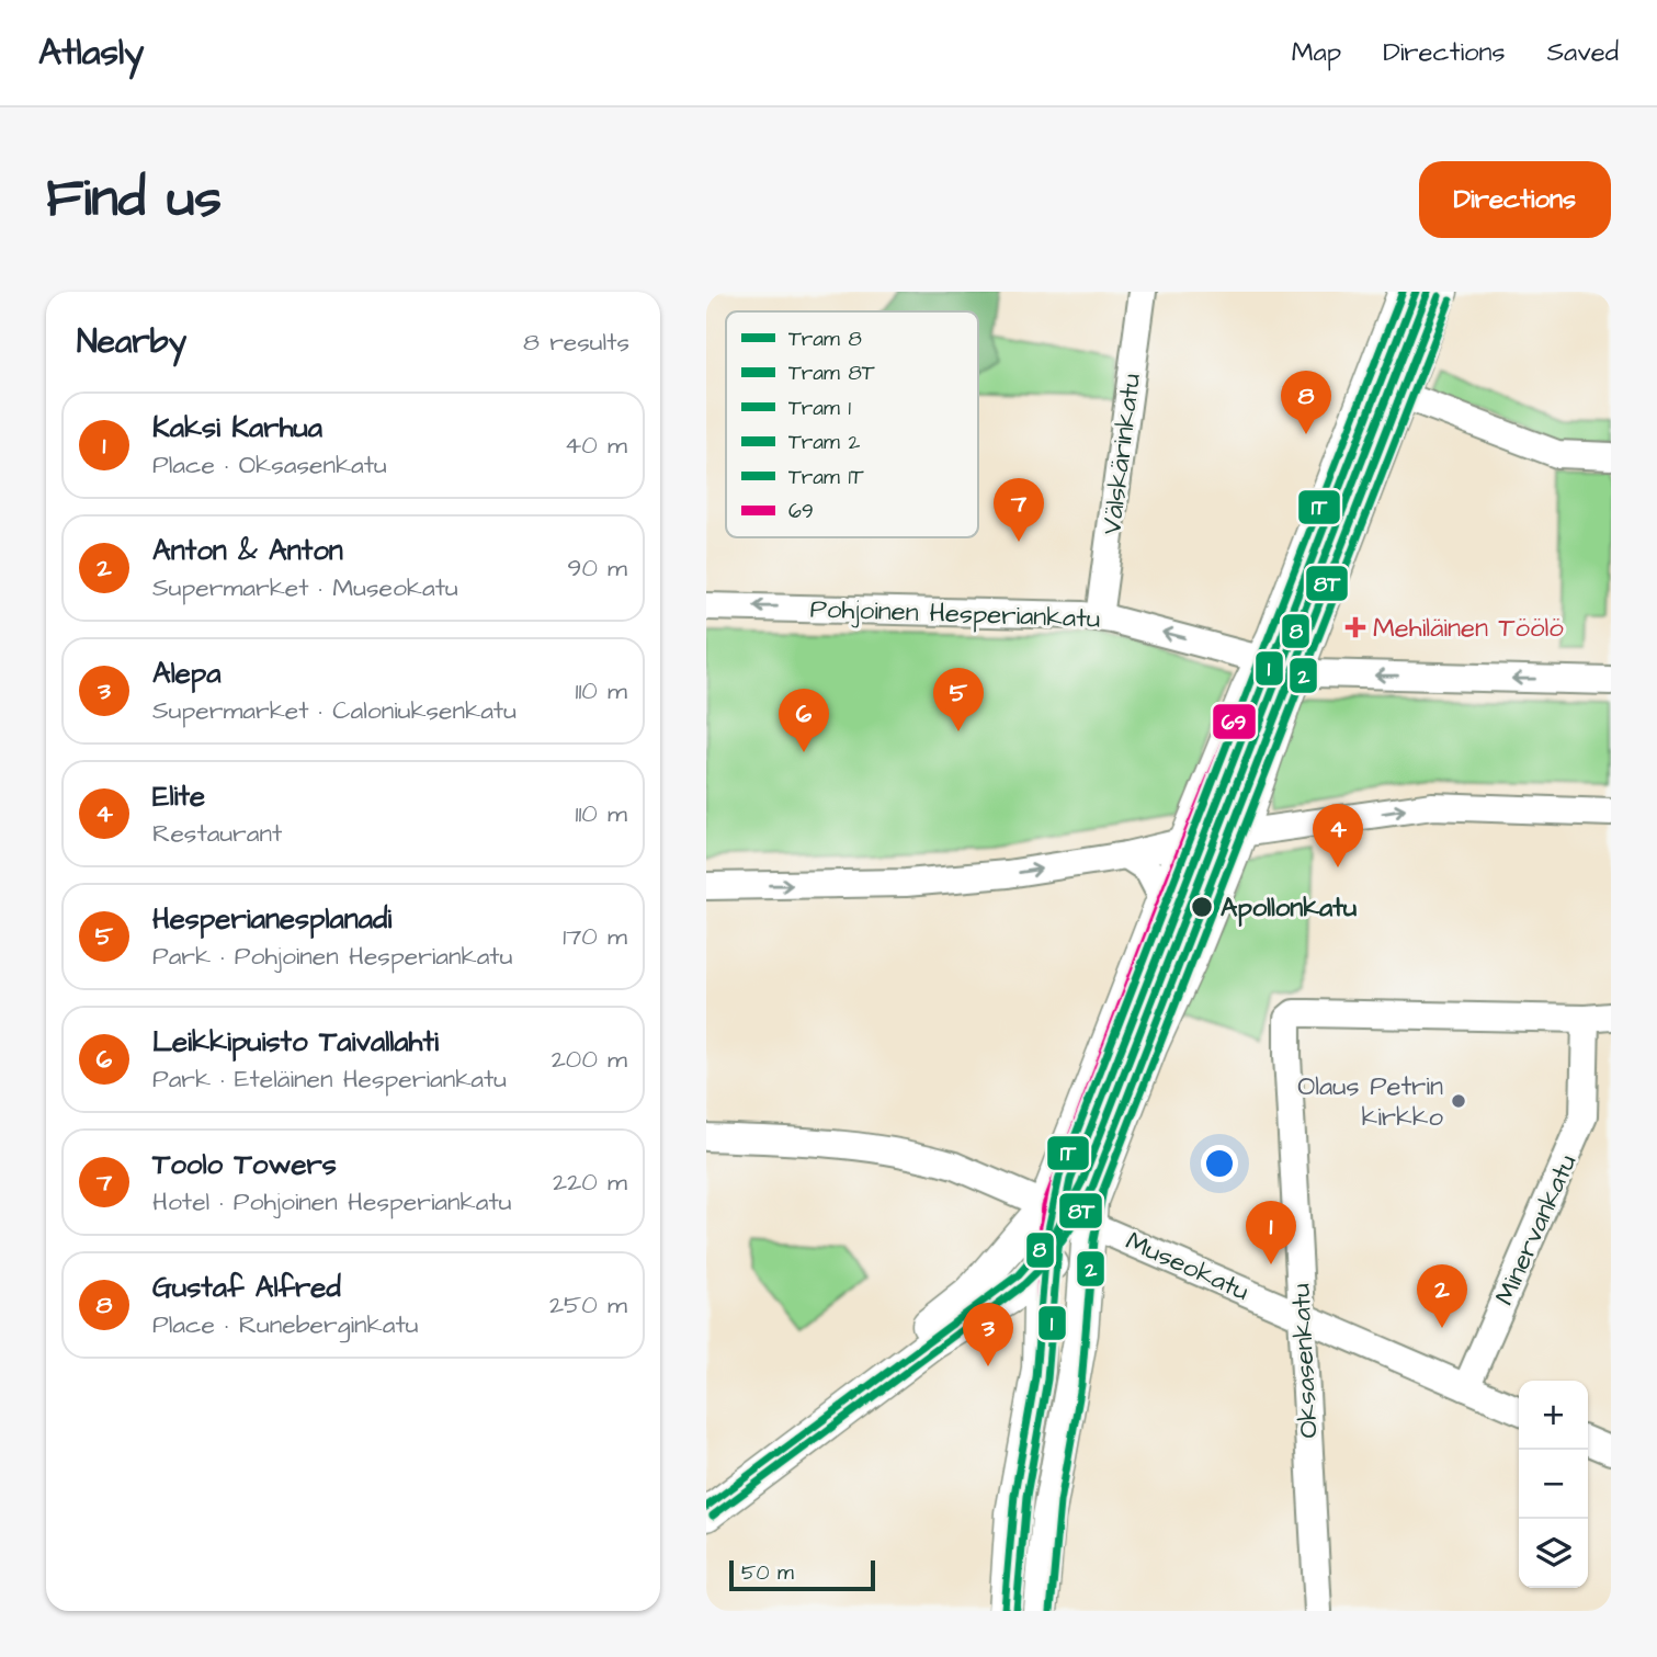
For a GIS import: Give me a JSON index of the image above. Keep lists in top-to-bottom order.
{
  "streets": {
    "street": [
      "Välskärinkatu",
      "Pohjoinen Hesperiankatu",
      "Minervankatu",
      "Museokatu",
      "Oksasenkatu"
    ]
  },
  "crossings": [
    ["Välskärinkatu", "Pohjoinen Hesperiankatu"],
    ["Minervankatu", "Museokatu"],
    ["Minervankatu", "Oksasenkatu"],
    ["Museokatu", "Oksasenkatu"]
  ],
  "places": {
    "health": ["Mehiläinen Töölö"],
    "other": ["Apollonkatu", "Olaus Petrin kirkko"]
  },
  "lines": [
    "tram line 8",
    "tram line 1",
    "tram line 1T",
    "transit line 69",
    "tram line 8T",
    "tram line 2"
  ],
  "legend": [
    "Tram 8",
    "Tram 8T",
    "Tram 1",
    "Tram 2",
    "Tram 1T",
    "69"
  ],
  "scale_bar": "50 m",
  "page": {
    "header": "Atlasly",
    "nav": ["Map", "Directions", "Saved"],
    "buttons": "Directions",
    "title": "Find us",
    "heading": ["Nearby", "8 results"],
    "pins": [
      "8",
      "7",
      "5",
      "6",
      "4",
      "1",
      "2",
      "3"
    ],
    "list": [
      {
        "mark": "1",
        "name": "Kaksi Karhua",
        "note": "Place · Oksasenkatu",
        "value": "40 m"
      },
      {
        "mark": "2",
        "name": "Anton & Anton",
        "note": "Supermarket · Museokatu",
        "value": "90 m"
      },
      {
        "mark": "3",
        "name": "Alepa",
        "note": "Supermarket · Caloniuksenkatu",
        "value": "110 m"
      },
      {
        "mark": "4",
        "name": "Elite",
        "note": "Restaurant",
        "value": "110 m"
      },
      {
        "mark": "5",
        "name": "Hesperianesplanadi",
        "note": "Park · Pohjoinen Hesperiankatu",
        "value": "170 m"
      },
      {
        "mark": "6",
        "name": "Leikkipuisto Taivallahti",
        "note": "Park · Eteläinen Hesperiankatu",
        "value": "200 m"
      },
      {
        "mark": "7",
        "name": "Toolo Towers",
        "note": "Hotel · Pohjoinen Hesperiankatu",
        "value": "220 m"
      },
      {
        "mark": "8",
        "name": "Gustaf Alfred",
        "note": "Place · Runeberginkatu",
        "value": "250 m"
      }
    ],
    "map_buttons": ["+", "−"],
    "scale": "50 m"
  }
}
